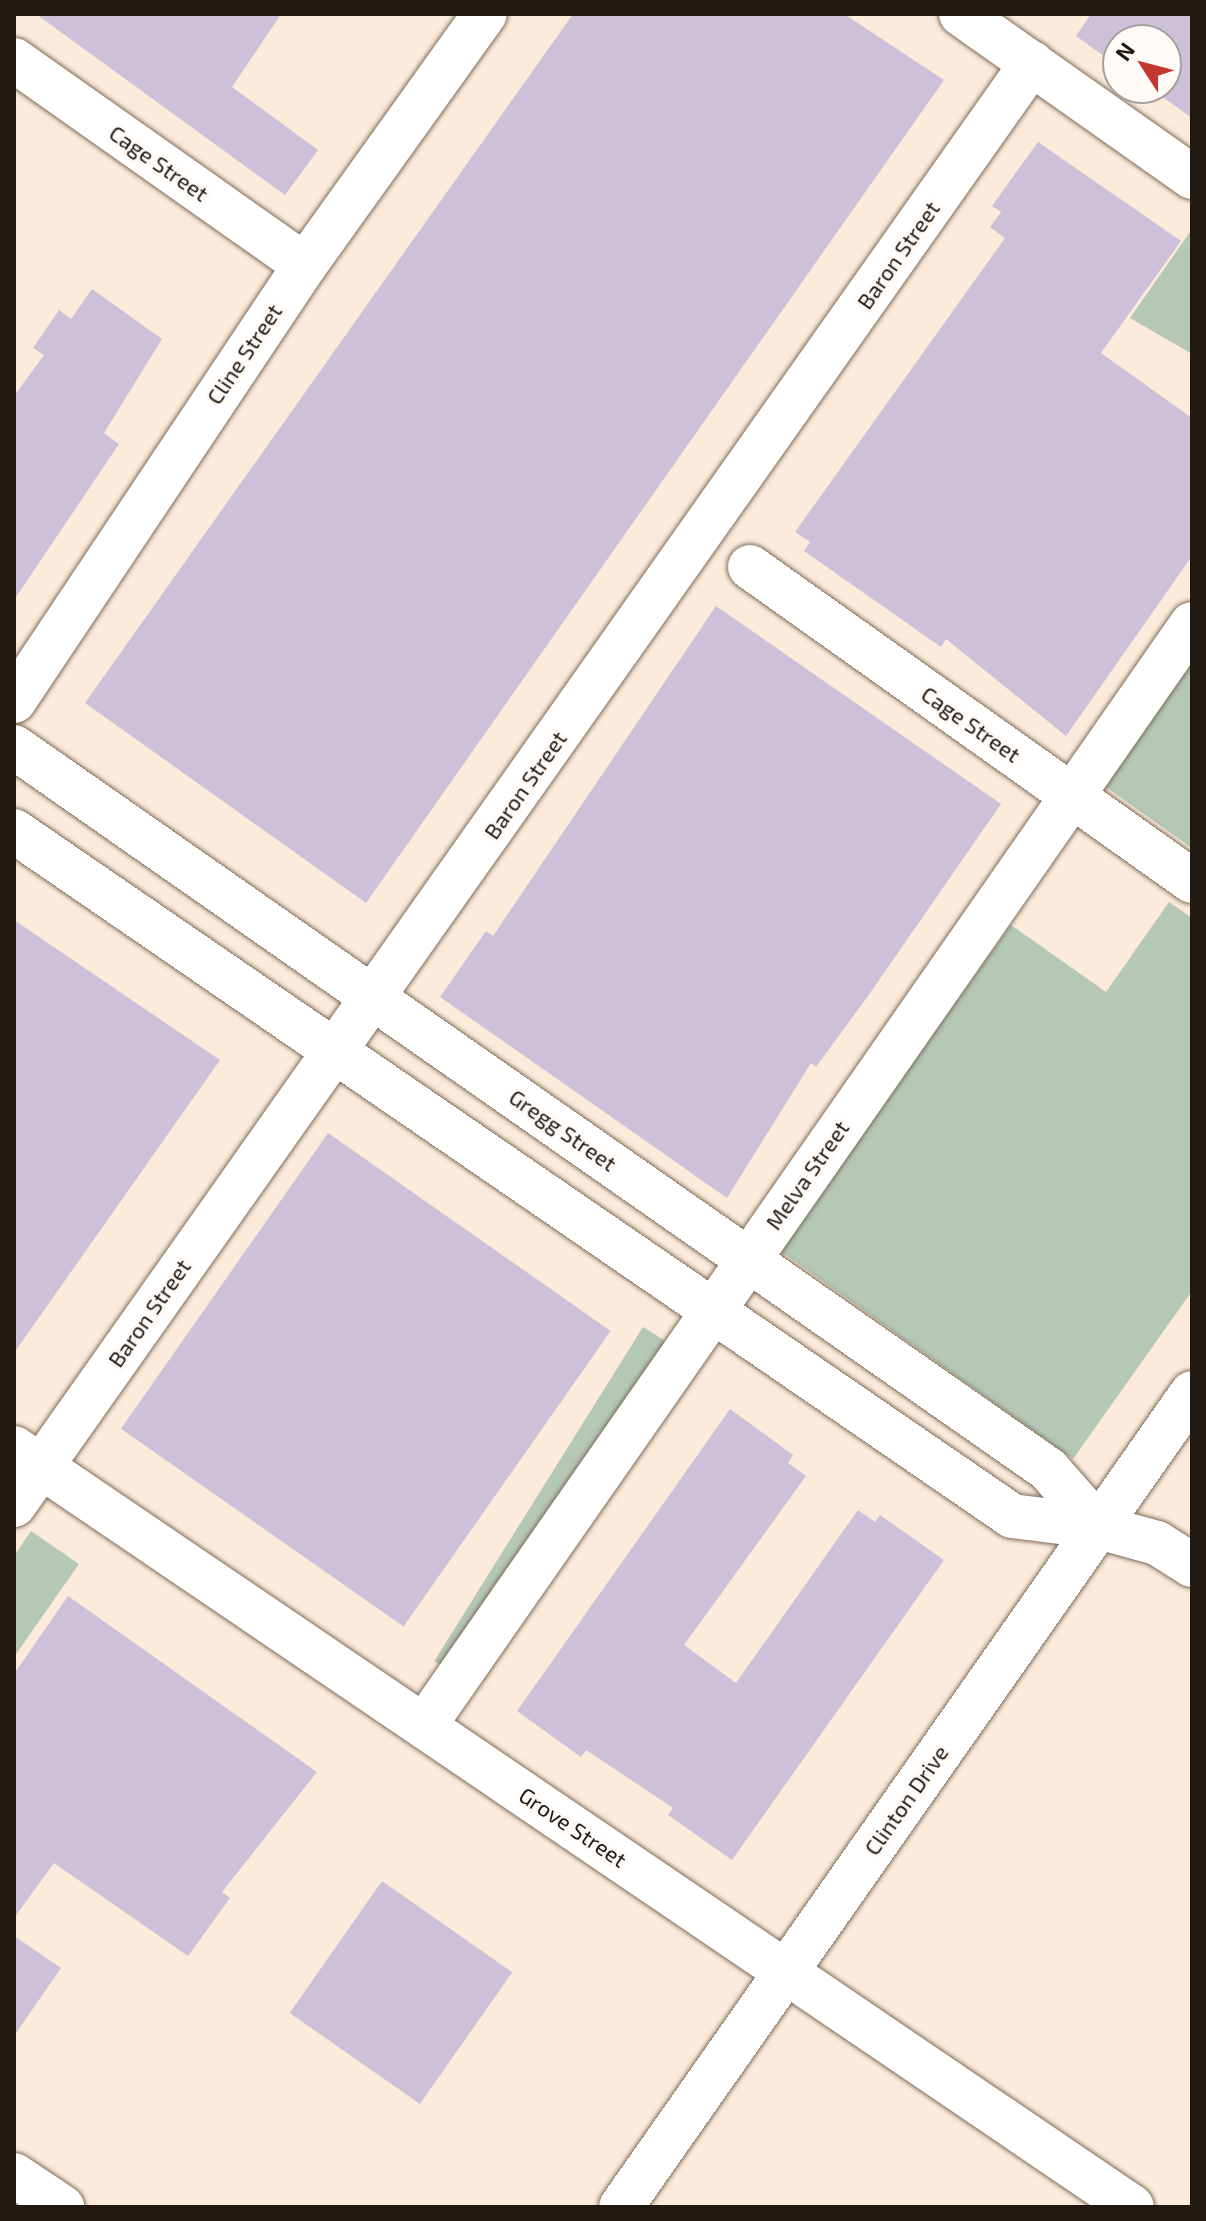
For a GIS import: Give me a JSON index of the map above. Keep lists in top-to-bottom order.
{
  "streets": {
    "street": [
      "Cage Street",
      "Baron Street",
      "Cline Street",
      "Gregg Street",
      "Melva Street",
      "Clinton Drive",
      "Grove Street"
    ]
  },
  "crossings": [
    ["Cage Street", "Cline Street"],
    ["Cage Street", "Melva Street"],
    ["Baron Street", "Gregg Street"],
    ["Baron Street", "Grove Street"],
    ["Gregg Street", "Melva Street"],
    ["Gregg Street", "Clinton Drive"],
    ["Melva Street", "Grove Street"],
    ["Clinton Drive", "Grove Street"]
  ],
  "north": "top left"
}
